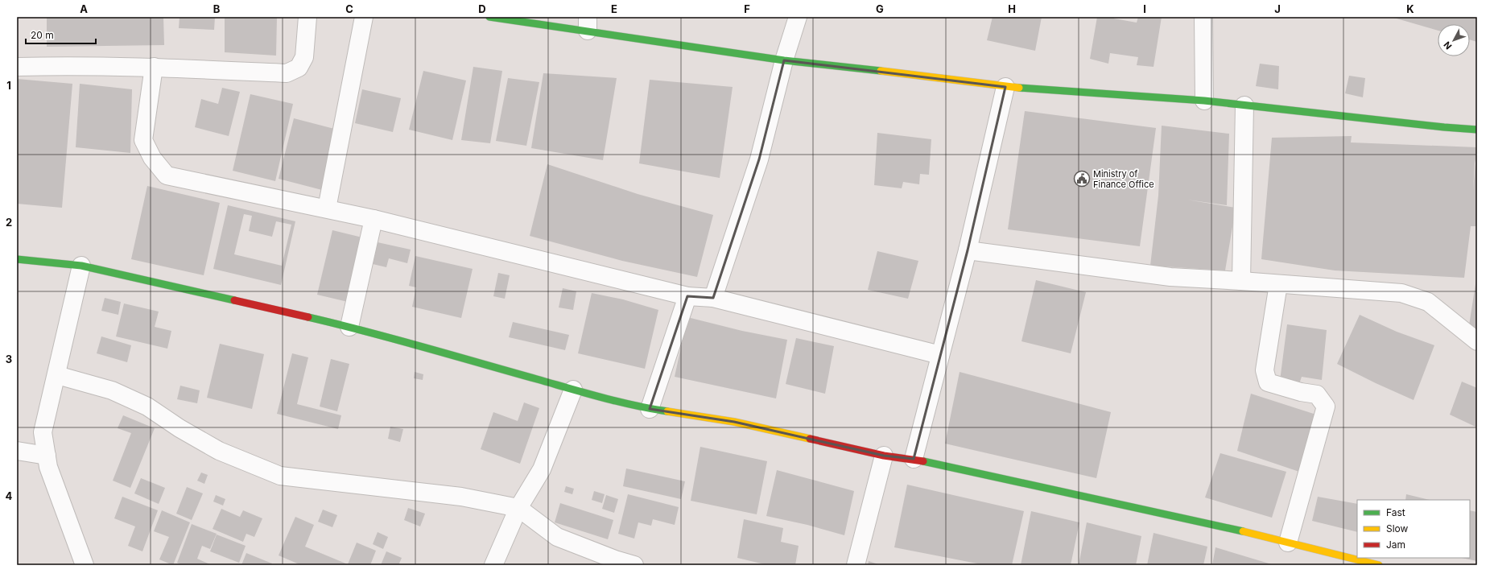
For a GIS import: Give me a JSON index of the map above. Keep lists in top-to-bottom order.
{
  "places": {
    "public building": ["Ministry of Finance Office"]
  },
  "legend": ["Fast", "Slow", "Jam"],
  "scale_bar": "20 m",
  "north": "bottom left",
  "grid": {
    "columns": [
      "A",
      "B",
      "C",
      "D",
      "E",
      "F",
      "G",
      "H",
      "I",
      "J",
      "K"
    ],
    "rows": [
      "1",
      "2",
      "3",
      "4"
    ]
  }
}
